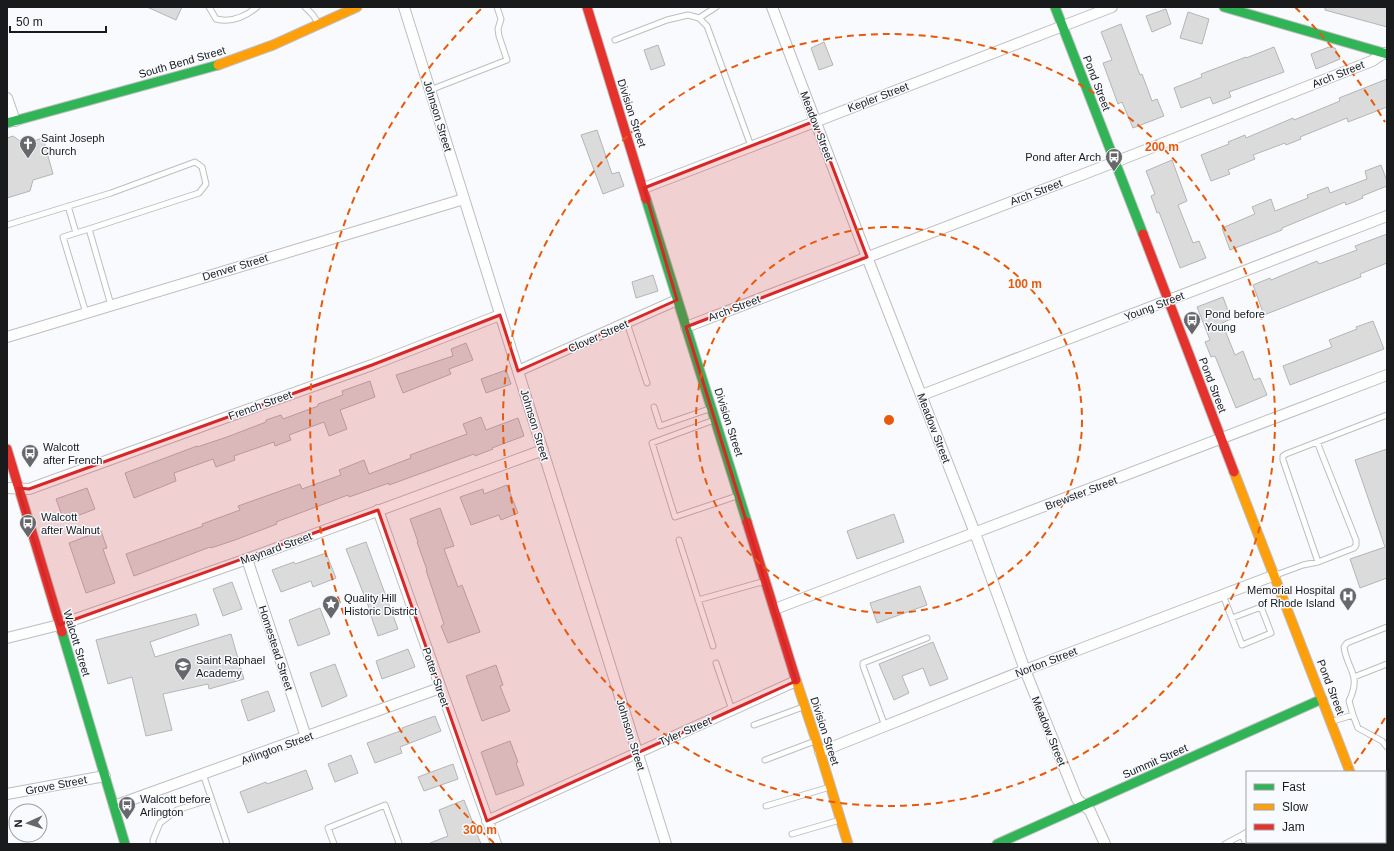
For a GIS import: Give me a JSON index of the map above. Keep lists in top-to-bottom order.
{
  "streets": {
    "street": [
      "South Bend Street",
      "Arch Street",
      "Pond Street",
      "Kepler Street",
      "Division Street",
      "Johnson Street",
      "Meadow Street",
      "Denver Street",
      "Young Street",
      "Clover Street",
      "French Street",
      "Brewster Street",
      "Maynard Street",
      "Walcott Street",
      "Homestead Street",
      "Norton Street",
      "Potter Street",
      "Tyler Street",
      "Arlington Street",
      "Summit Street",
      "Grove Street"
    ]
  },
  "crossings": [
    ["Arch Street", "Pond Street"],
    ["Arch Street", "Division Street"],
    ["Arch Street", "Meadow Street"],
    ["Pond Street", "Kepler Street"],
    ["Pond Street", "Young Street"],
    ["Pond Street", "Brewster Street"],
    ["Pond Street", "Norton Street"],
    ["Pond Street", "Summit Street"],
    ["Kepler Street", "Division Street"],
    ["Kepler Street", "Meadow Street"],
    ["Division Street", "Clover Street"],
    ["Division Street", "Brewster Street"],
    ["Division Street", "Norton Street"],
    ["Division Street", "Tyler Street"],
    ["Johnson Street", "Denver Street"],
    ["Johnson Street", "Clover Street"],
    ["Johnson Street", "French Street"],
    ["Johnson Street", "Maynard Street"],
    ["Johnson Street", "Tyler Street"],
    ["Meadow Street", "Young Street"],
    ["Meadow Street", "Brewster Street"],
    ["Meadow Street", "Norton Street"],
    ["Meadow Street", "Summit Street"],
    ["French Street", "Walcott Street"],
    ["Maynard Street", "Walcott Street"],
    ["Maynard Street", "Homestead Street"],
    ["Maynard Street", "Potter Street"],
    ["Walcott Street", "Arlington Street"],
    ["Walcott Street", "Grove Street"],
    ["Homestead Street", "Arlington Street"],
    ["Potter Street", "Tyler Street"],
    ["Potter Street", "Arlington Street"]
  ],
  "places": {
    "church": ["Saint Joseph Church"],
    "bus stop": [
      "Pond after Arch",
      "Pond before Young",
      "Walcott after French",
      "Walcott after Walnut",
      "Walcott before Arlington"
    ],
    "hospital": ["Memorial Hospital of Rhode Island"],
    "place": ["Quality Hill Historic District"],
    "school or university": ["Saint Raphael Academy"]
  },
  "legend": ["Fast", "Slow", "Jam"],
  "scale_bar": "50 m",
  "north": "left",
  "rings": ["200 m", "100 m", "300 m"]
}
